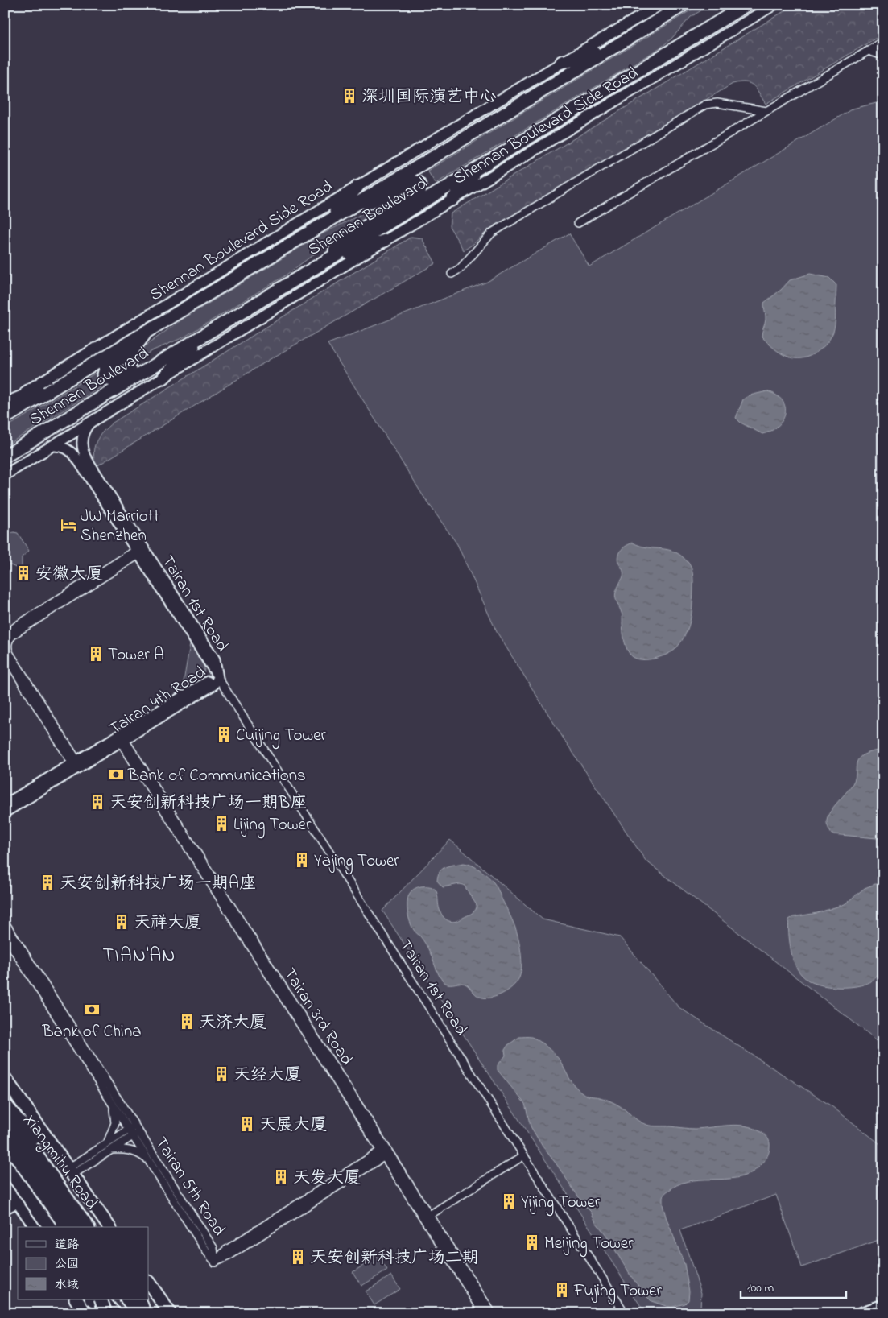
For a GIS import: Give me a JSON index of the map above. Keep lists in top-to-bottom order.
{
  "streets": {
    "main road": ["Shennan Boulevard Side Road", "Shennan Boulevard", "Xiangmihu Road"],
    "street": [
      "Tairan 1st Road",
      "Tairan 4th Road",
      "Tairan 3rd Road",
      "Tairan 5th Road"
    ]
  },
  "crossings": [
    ["Shennan Boulevard Side Road", "Tairan 1st Road"],
    ["Tairan 1st Road", "Tairan 4th Road"],
    ["Tairan 4th Road", "Tairan 3rd Road"]
  ],
  "districts": ["TIAN'AN"],
  "places": {
    "building": [
      "深圳国际演艺中心",
      "安徽大厦",
      "Tower A",
      "Cuijing Tower",
      "天安创新科技广场一期B座",
      "Lijing Tower",
      "Yajing Tower",
      "天安创新科技广场一期A座",
      "天祥大厦",
      "天济大厦",
      "天经大厦",
      "天展大厦",
      "天发大厦",
      "Yijing Tower",
      "Meijing Tower",
      "天安创新科技广场二期",
      "Fujing Tower"
    ],
    "hotel": ["JW Marriott Shenzhen"],
    "bank": ["Bank of Communications", "Bank of China"]
  },
  "legend": ["道路", "公园", "水域"],
  "scale_bar": "100 m"
}
